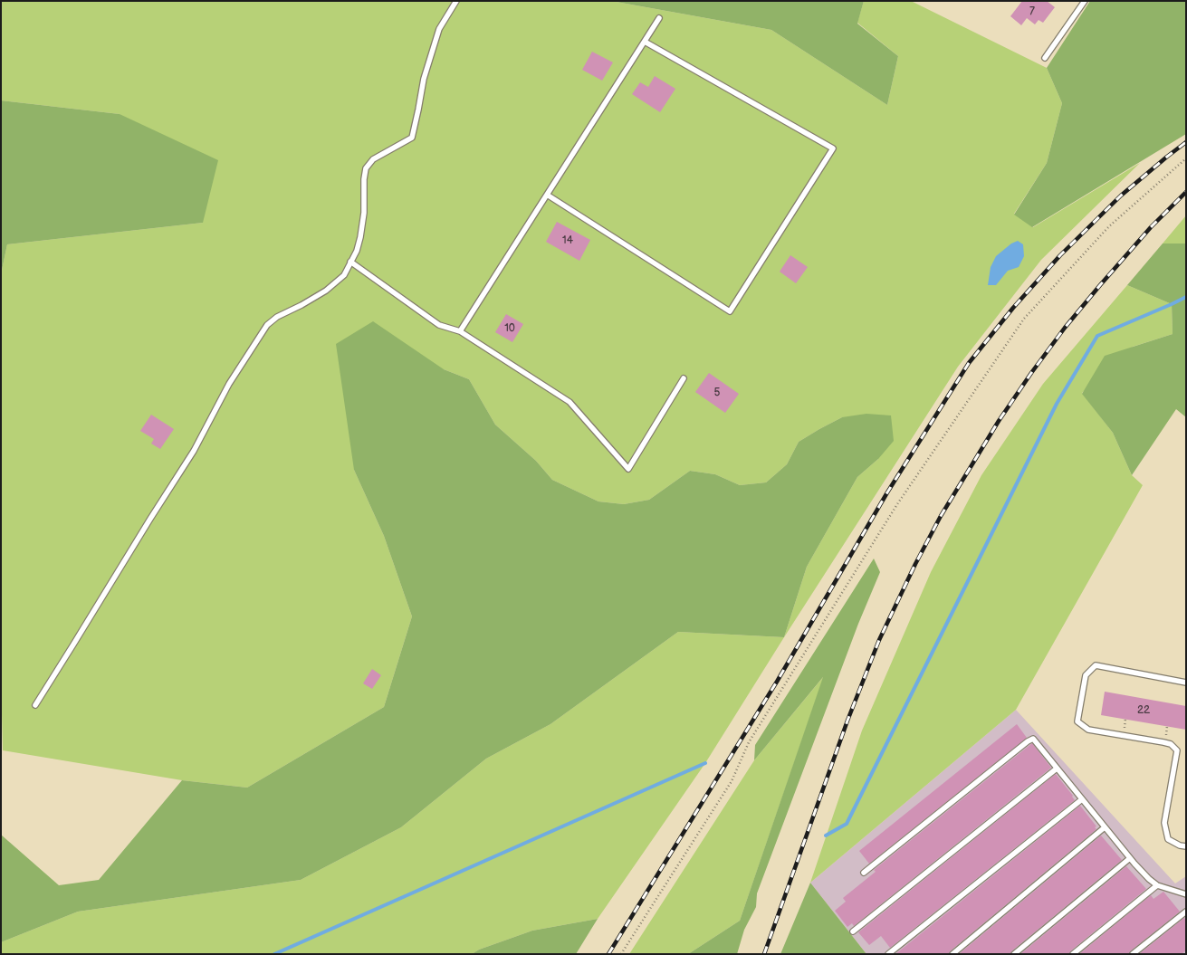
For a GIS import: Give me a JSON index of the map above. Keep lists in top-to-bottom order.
{
  "house_numbers": [
    "7",
    "14",
    "10",
    "5",
    "22"
  ]
}
